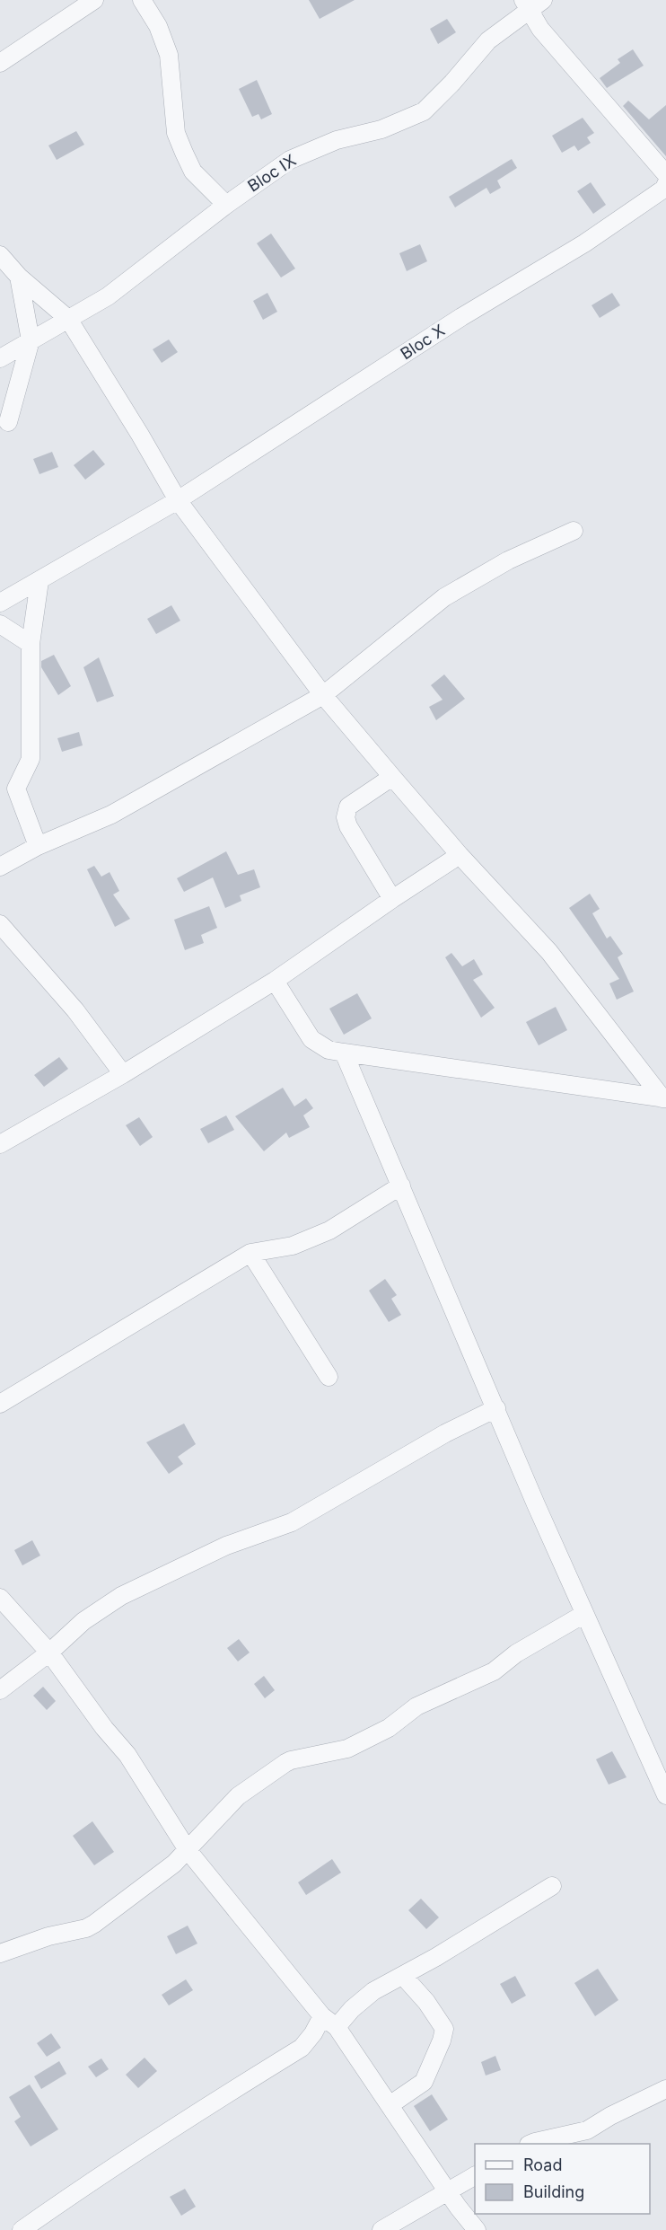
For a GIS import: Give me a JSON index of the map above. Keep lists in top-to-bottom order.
{
  "streets": {
    "street": ["Bloc IX", "Bloc X"]
  },
  "legend": ["Road", "Building"]
}
